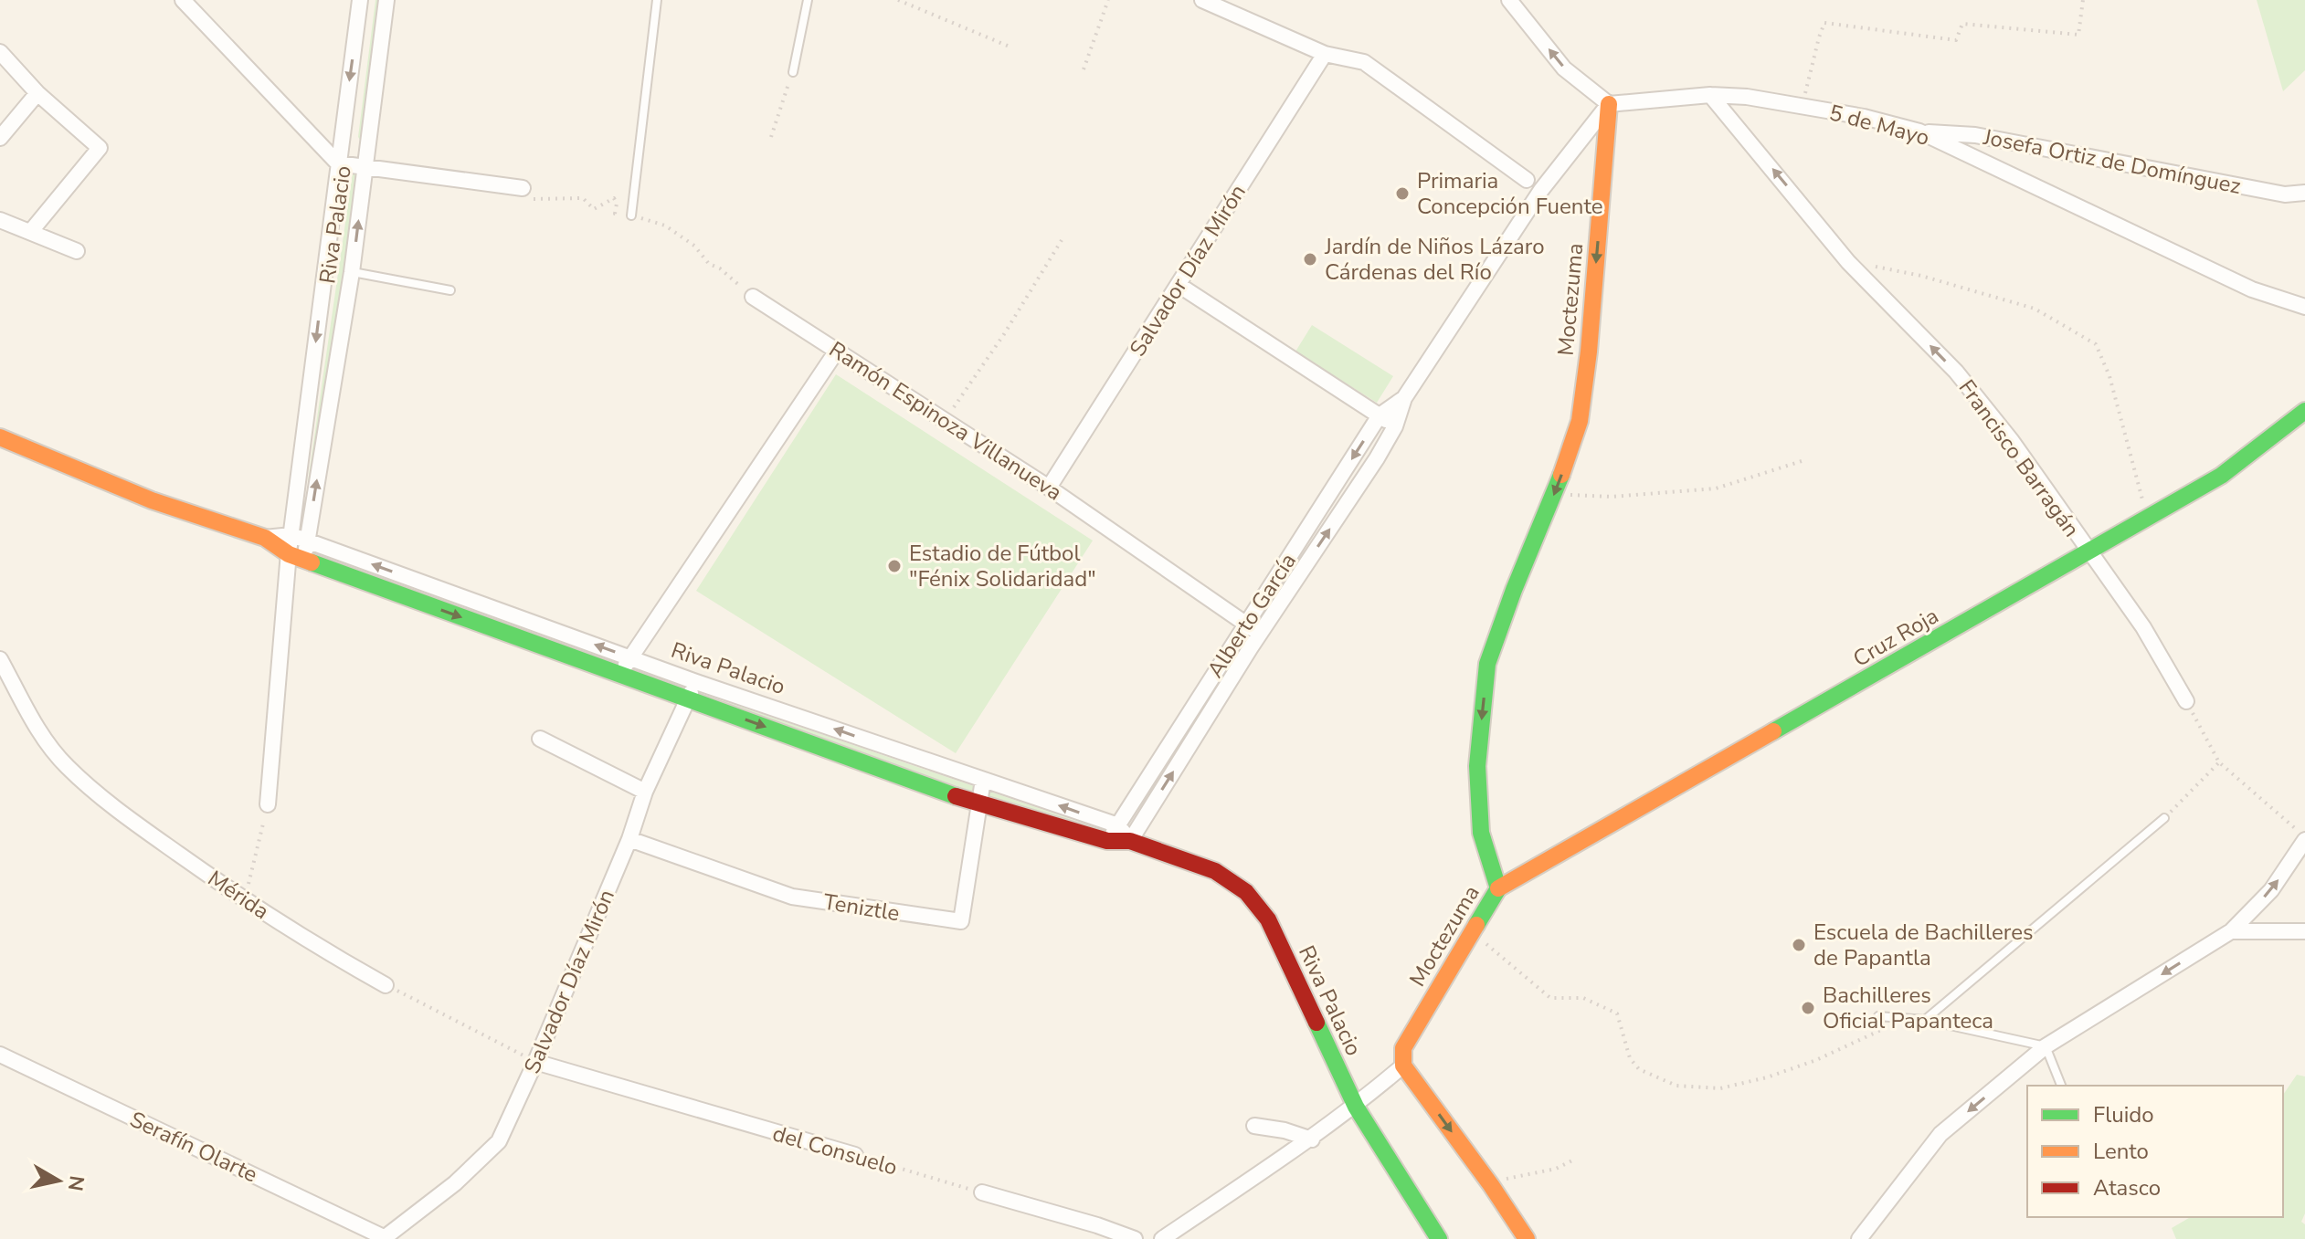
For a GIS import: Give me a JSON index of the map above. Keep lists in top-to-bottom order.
{
  "streets": {
    "street": [
      "5 de Mayo",
      "Josefa Ortiz de Domínguez",
      "Riva Palacio",
      "Salvador Díaz Mirón",
      "Moctezuma",
      "Ramón Espinoza Villanueva",
      "Francisco Barragán",
      "Alberto García",
      "Cruz Roja",
      "Mérida",
      "Teniztle",
      "Serafín Olarte",
      "del Consuelo"
    ]
  },
  "crossings": [
    ["5 de Mayo", "Josefa Ortiz de Domínguez"],
    ["5 de Mayo", "Moctezuma"],
    ["5 de Mayo", "Francisco Barragán"],
    ["5 de Mayo", "Alberto García"],
    ["Riva Palacio", "Salvador Díaz Mirón"],
    ["Riva Palacio", "Alberto García"],
    ["Riva Palacio", "Teniztle"],
    ["Salvador Díaz Mirón", "Ramón Espinoza Villanueva"],
    ["Salvador Díaz Mirón", "Teniztle"],
    ["Salvador Díaz Mirón", "Serafín Olarte"],
    ["Salvador Díaz Mirón", "del Consuelo"],
    ["Moctezuma", "Alberto García"],
    ["Moctezuma", "Cruz Roja"],
    ["Ramón Espinoza Villanueva", "Alberto García"],
    ["Francisco Barragán", "Cruz Roja"]
  ],
  "one_way": ["Moctezuma", "Francisco Barragán"],
  "places": [
    "Primaria Concepción Fuente",
    "Jardín de Niños Lázaro Cárdenas del Río",
    "Estadio de Fútbol \"Fénix Solidaridad\"",
    "Escuela de Bachilleres de Papantla",
    "Bachilleres Oficial Papanteca"
  ],
  "legend": ["Fluido", "Lento", "Atasco"],
  "north": "right"
}
